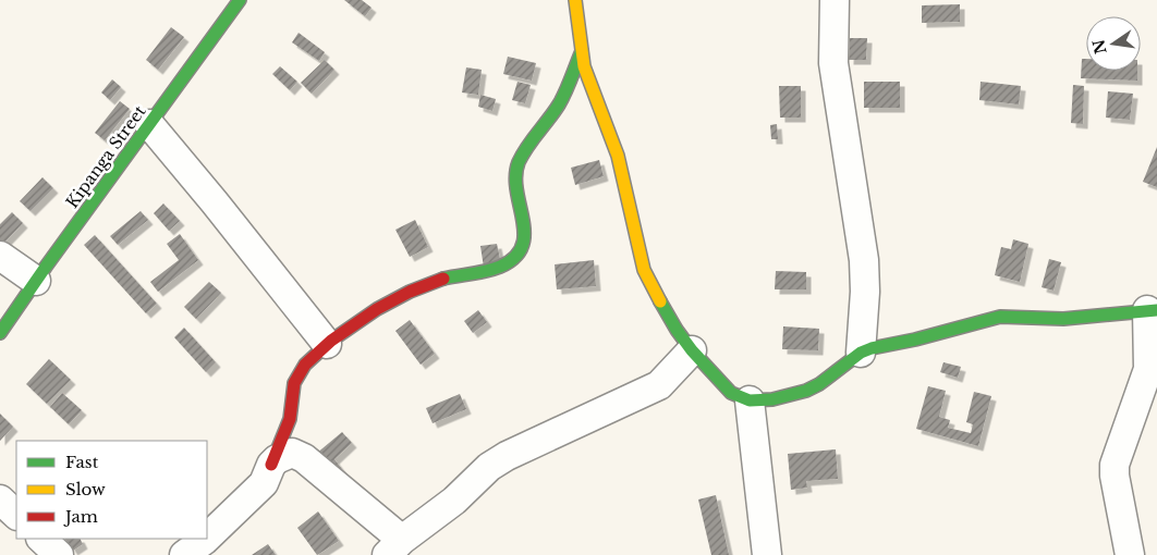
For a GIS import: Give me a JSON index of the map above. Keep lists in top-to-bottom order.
{
  "streets": {
    "street": ["Kipanga Street"]
  },
  "legend": ["Fast", "Slow", "Jam"],
  "north": "left"
}
